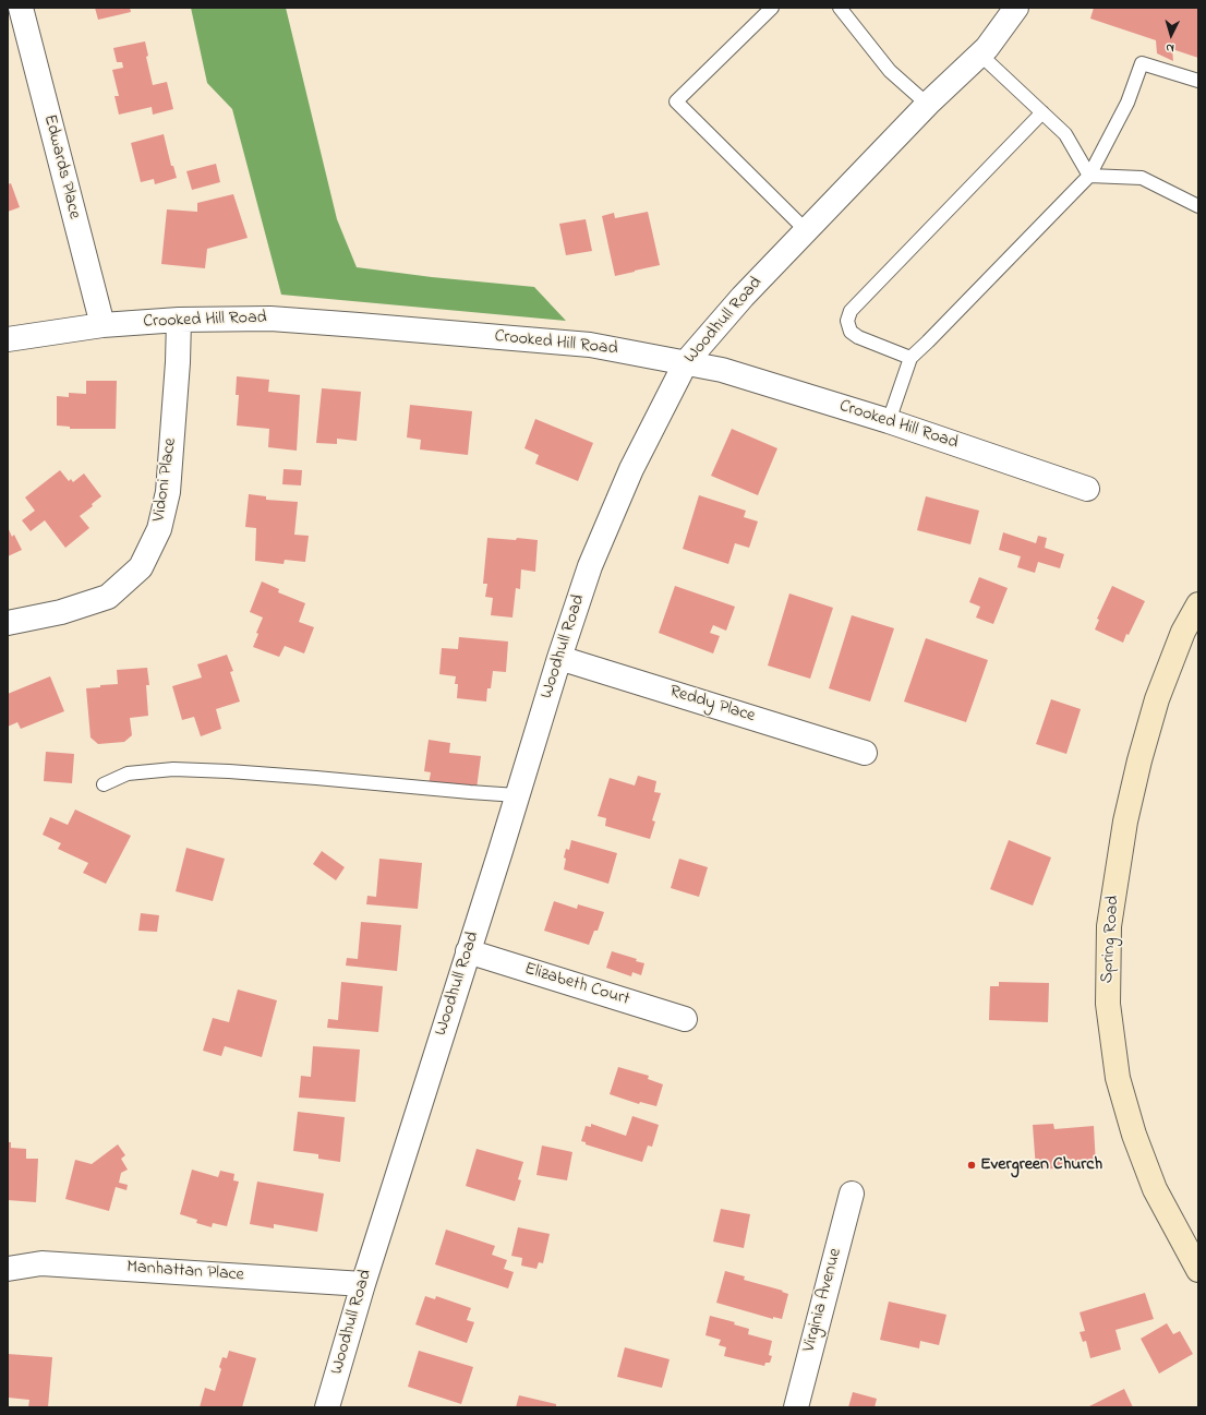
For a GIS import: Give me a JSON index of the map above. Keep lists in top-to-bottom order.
{
  "streets": {
    "main road": ["Spring Road"],
    "street": [
      "Edwards Place",
      "Crooked Hill Road",
      "Woodhull Road",
      "Vidoni Place",
      "Reddy Place",
      "Elizabeth Court",
      "Manhattan Place",
      "Virginia Avenue"
    ]
  },
  "crossings": [
    ["Edwards Place", "Crooked Hill Road"],
    ["Crooked Hill Road", "Woodhull Road"],
    ["Crooked Hill Road", "Vidoni Place"],
    ["Woodhull Road", "Reddy Place"],
    ["Woodhull Road", "Elizabeth Court"],
    ["Woodhull Road", "Manhattan Place"]
  ],
  "places": ["Evergreen Church"],
  "north": "bottom"
}
